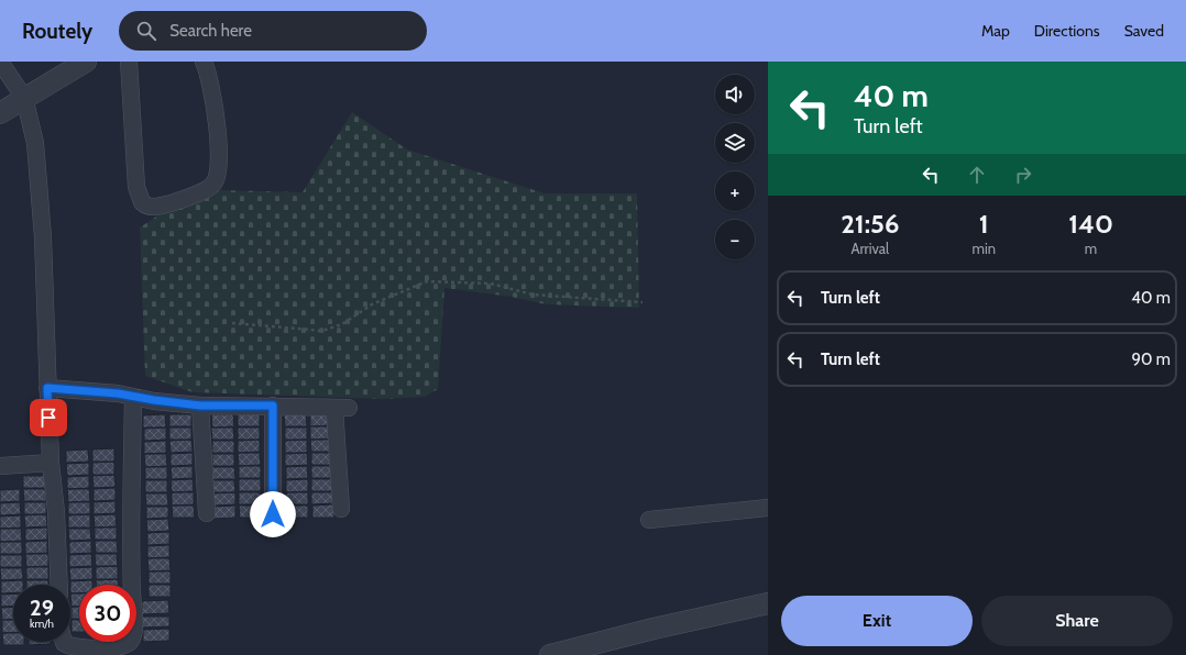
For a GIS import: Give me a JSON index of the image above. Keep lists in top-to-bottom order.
{
  "page": {
    "header": "Routely",
    "search": "Search here",
    "nav": ["Map", "Directions", "Saved"],
    "turn": ["40 m", "Turn left"],
    "map_buttons": ["+", "−"],
    "eta": [
      "21:56",
      "Arrival",
      "1",
      "min",
      "140",
      "m"
    ],
    "list": [
      {
        "name": "Turn left",
        "value": "40 m"
      },
      {
        "name": "Turn left",
        "value": "90 m"
      }
    ],
    "speed": "29 km/h",
    "limit": "30",
    "buttons": ["Exit", "Share"]
  }
}
